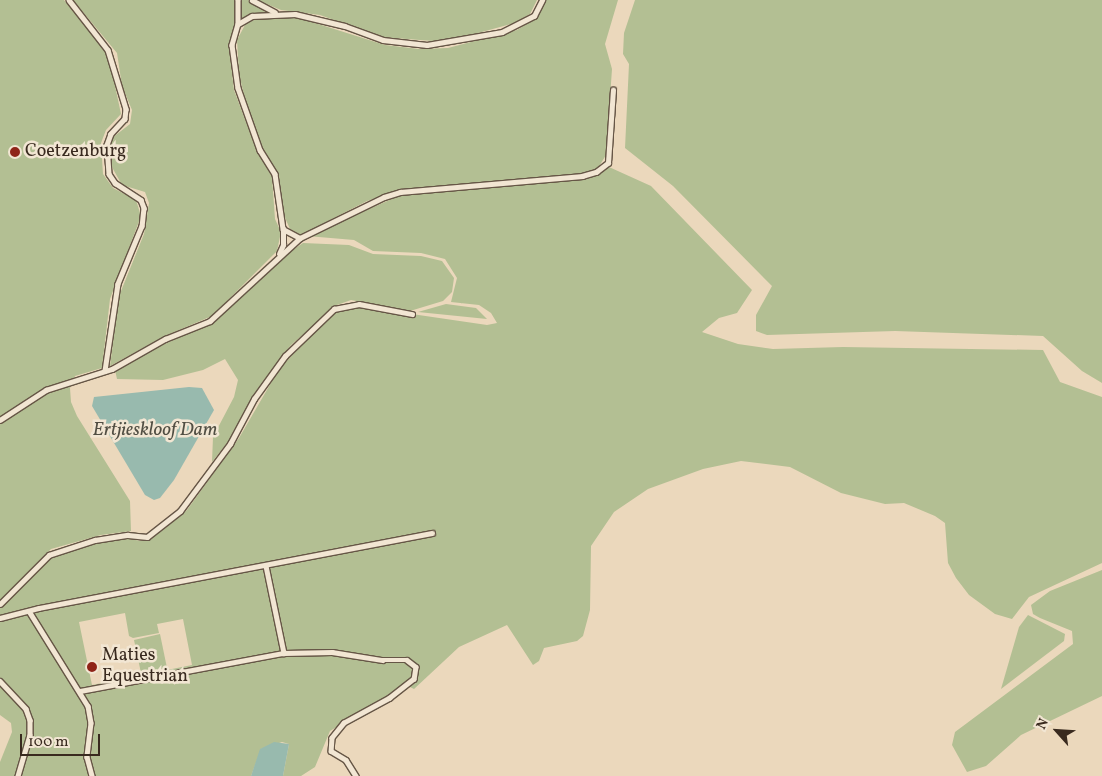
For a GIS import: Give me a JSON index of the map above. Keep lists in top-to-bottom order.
{
  "water": ["Ertjieskloof Dam"],
  "places": ["Coetzenburg", "Maties Equestrian"],
  "scale_bar": "100 m",
  "north": "top left"
}
